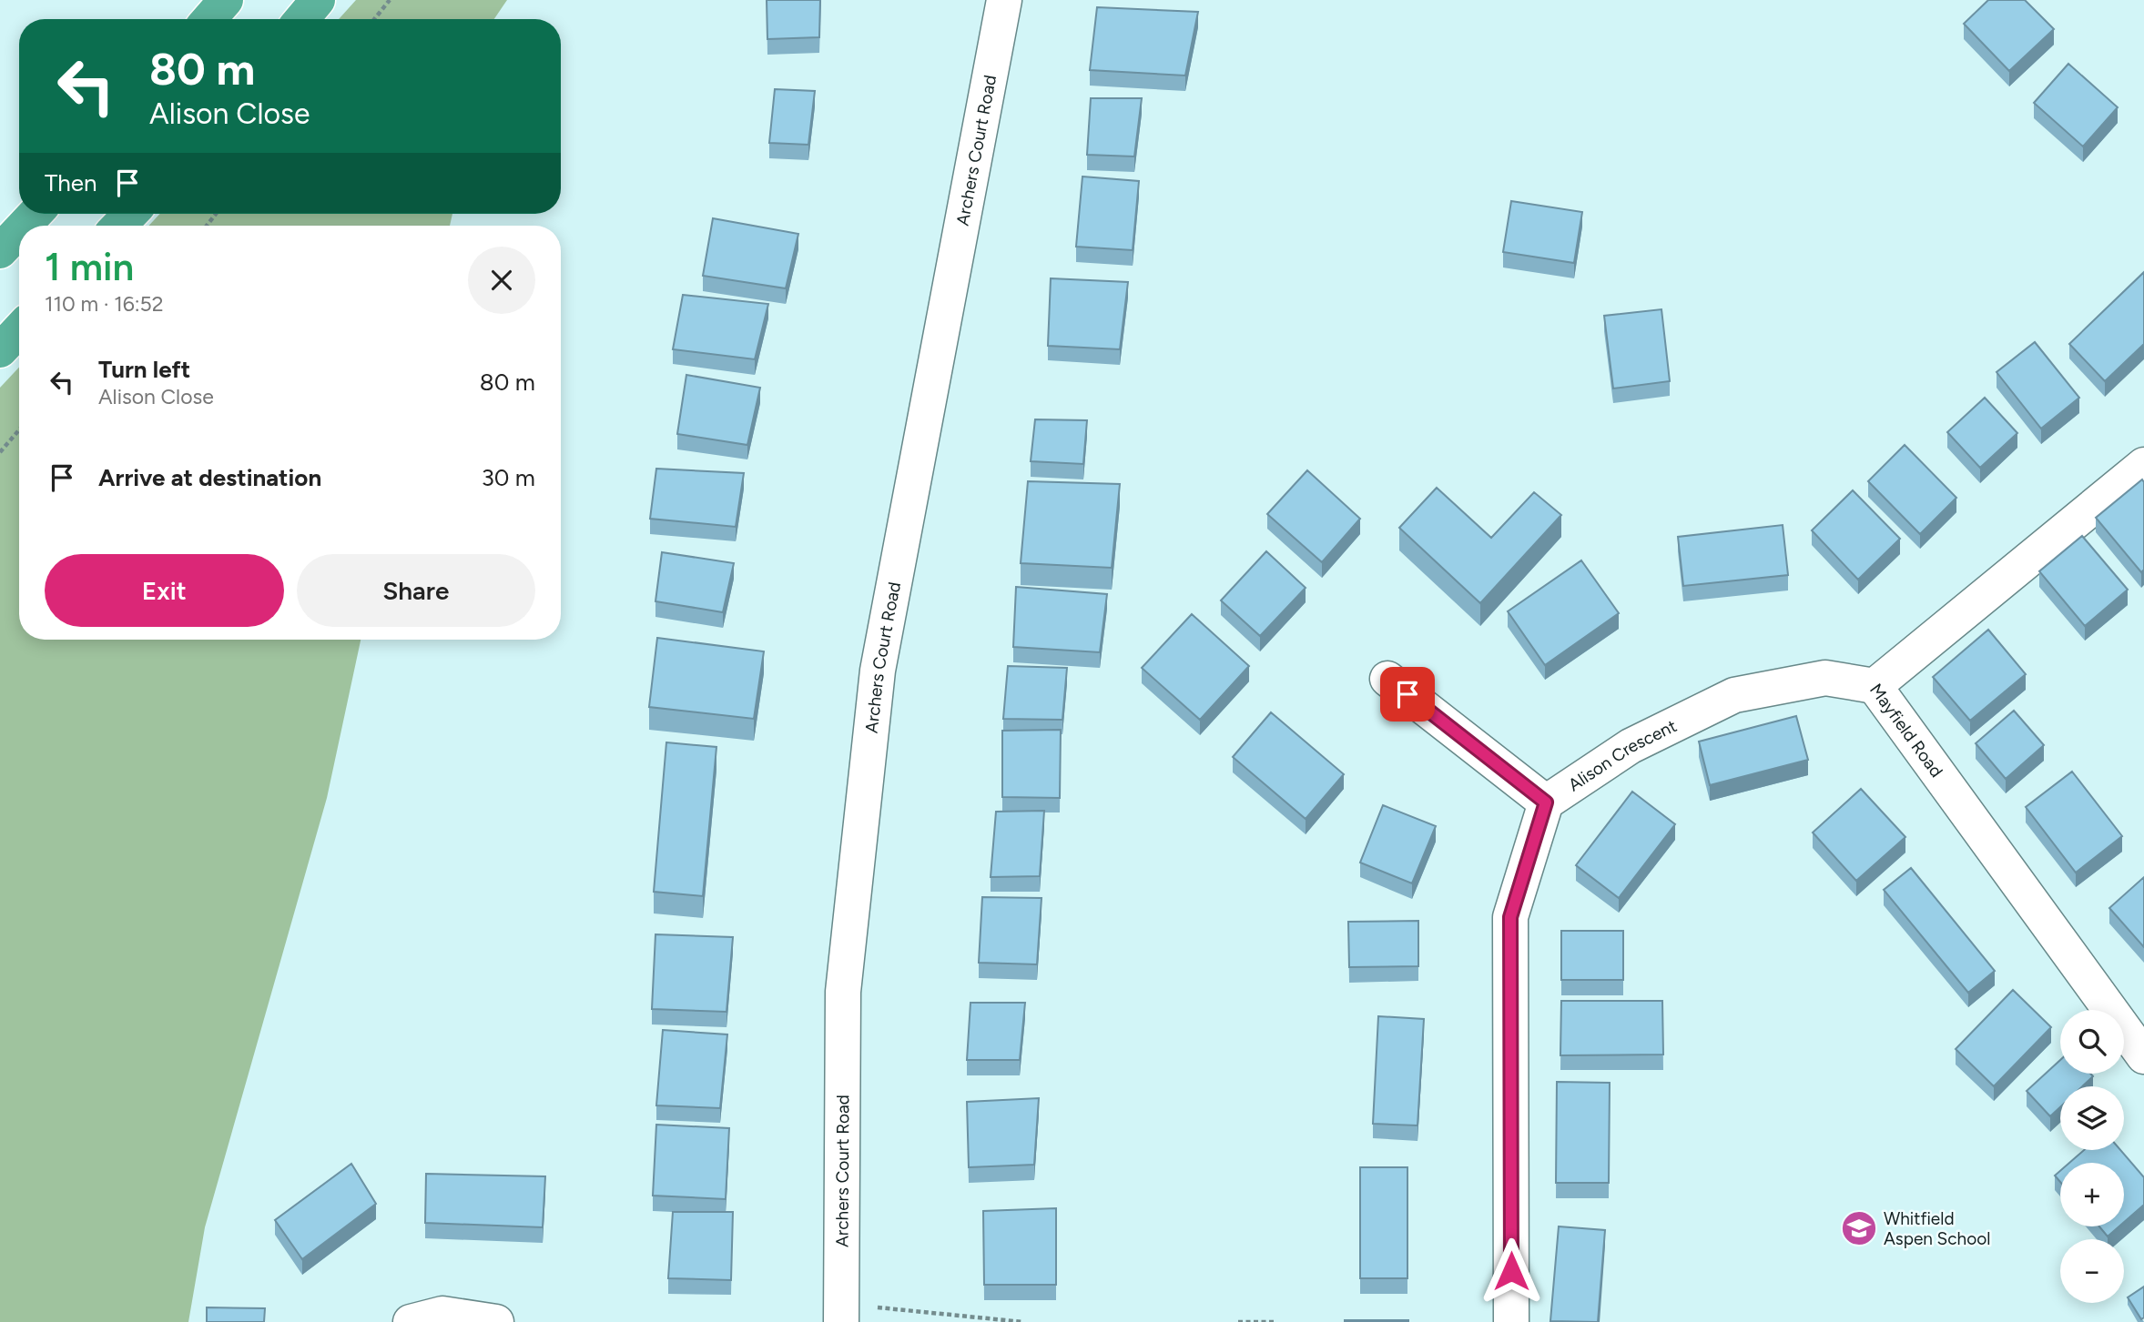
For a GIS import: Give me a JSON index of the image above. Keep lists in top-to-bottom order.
{
  "streets": {
    "street": ["Archers Court Road", "Mayfield Road", "Alison Crescent"]
  },
  "crossings": [
    ["Mayfield Road", "Alison Crescent"]
  ],
  "places": {
    "school or university": ["Whitfield Aspen School"]
  },
  "page": {
    "turn": ["80 m", "Alison Close"],
    "then": "Then",
    "heading": ["1 min", "110 m · 16:52"],
    "list": [
      {
        "name": "Turn left",
        "note": "Alison Close",
        "value": "80 m"
      },
      {
        "name": "Arrive at destination",
        "value": "30 m"
      }
    ],
    "buttons": ["Exit", "Share"],
    "map_buttons": ["+", "−"]
  }
}
